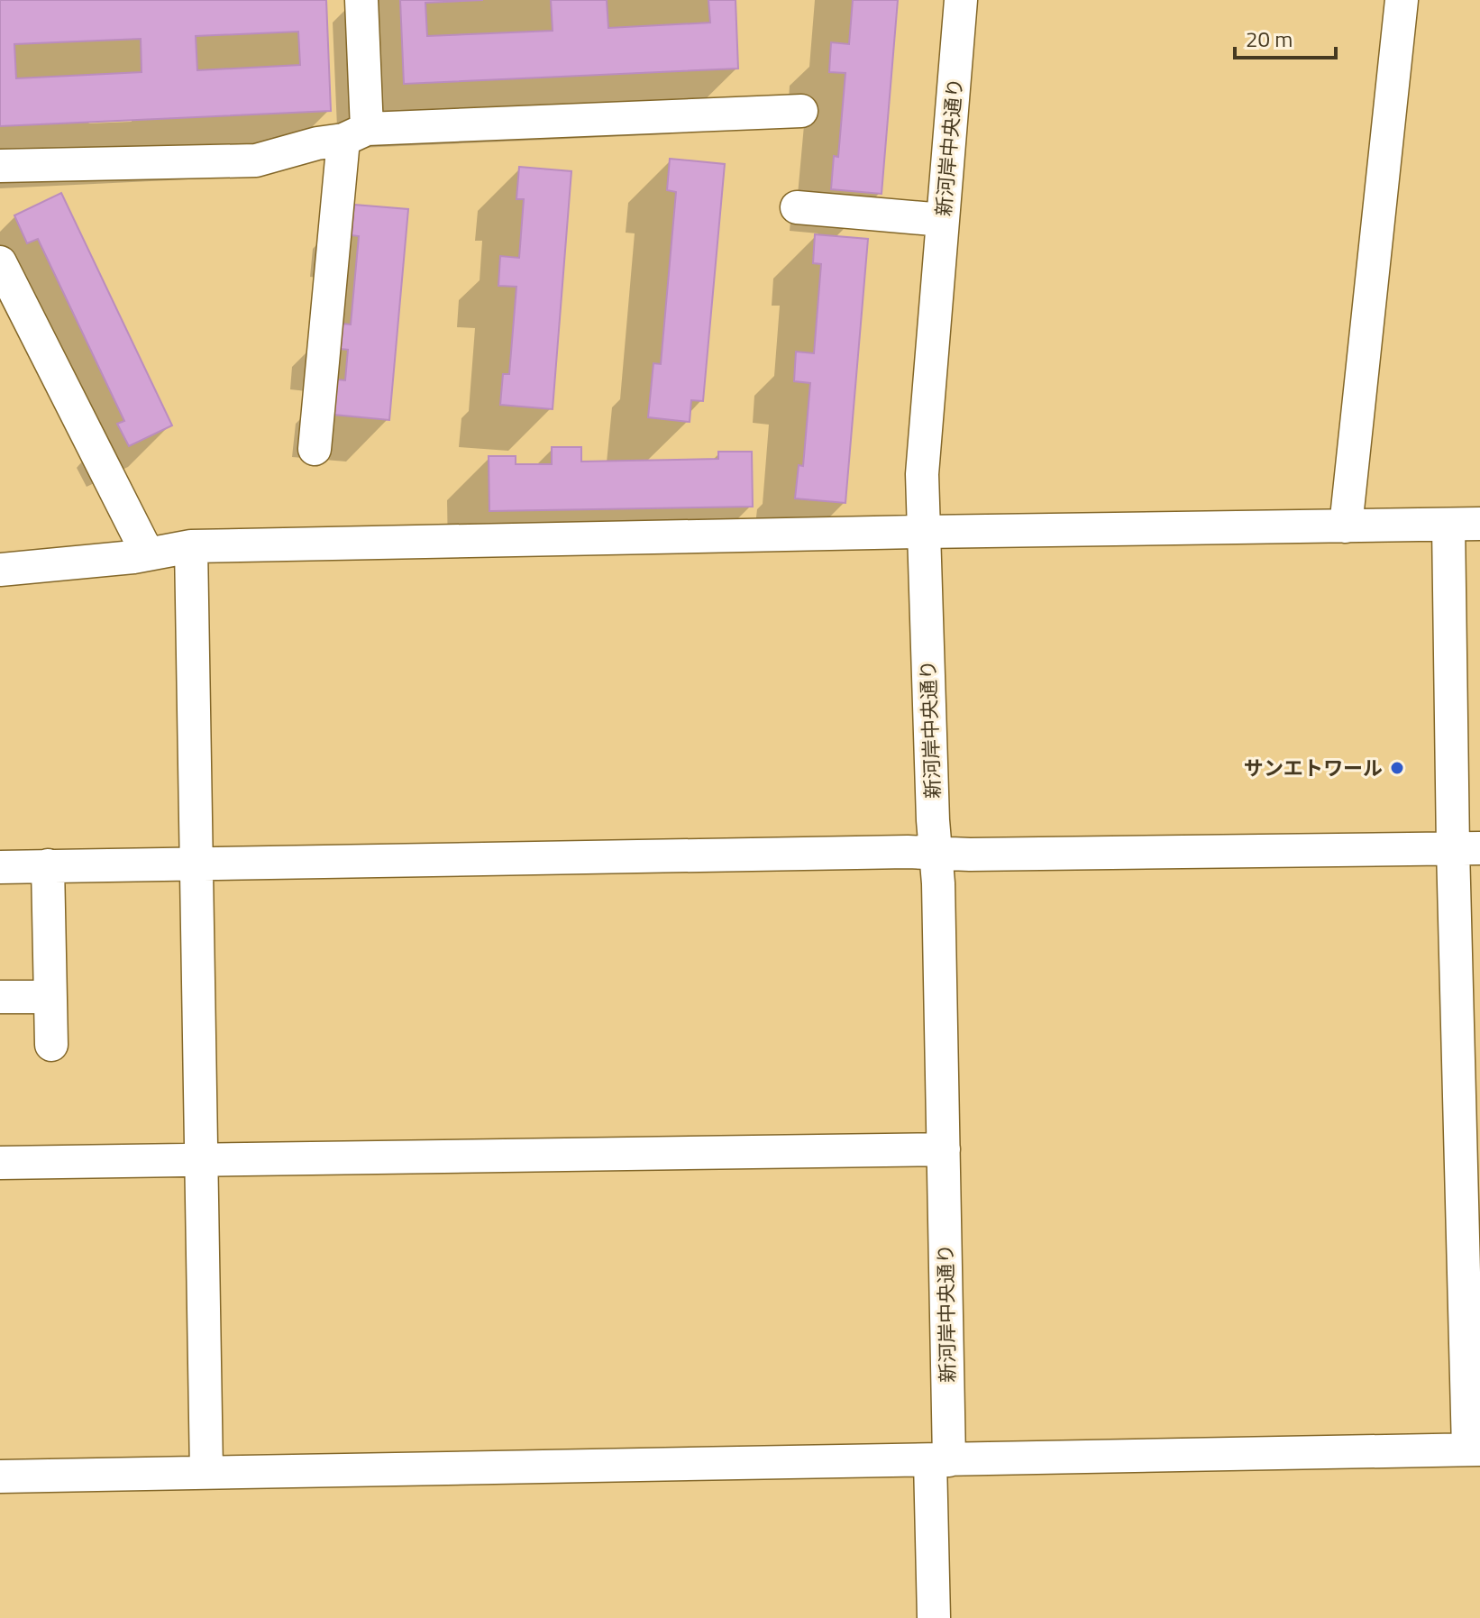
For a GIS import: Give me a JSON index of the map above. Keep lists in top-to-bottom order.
{
  "streets": {
    "street": ["新河岸中央通り"]
  },
  "places": ["サンエトワール"],
  "scale_bar": "20 m"
}
